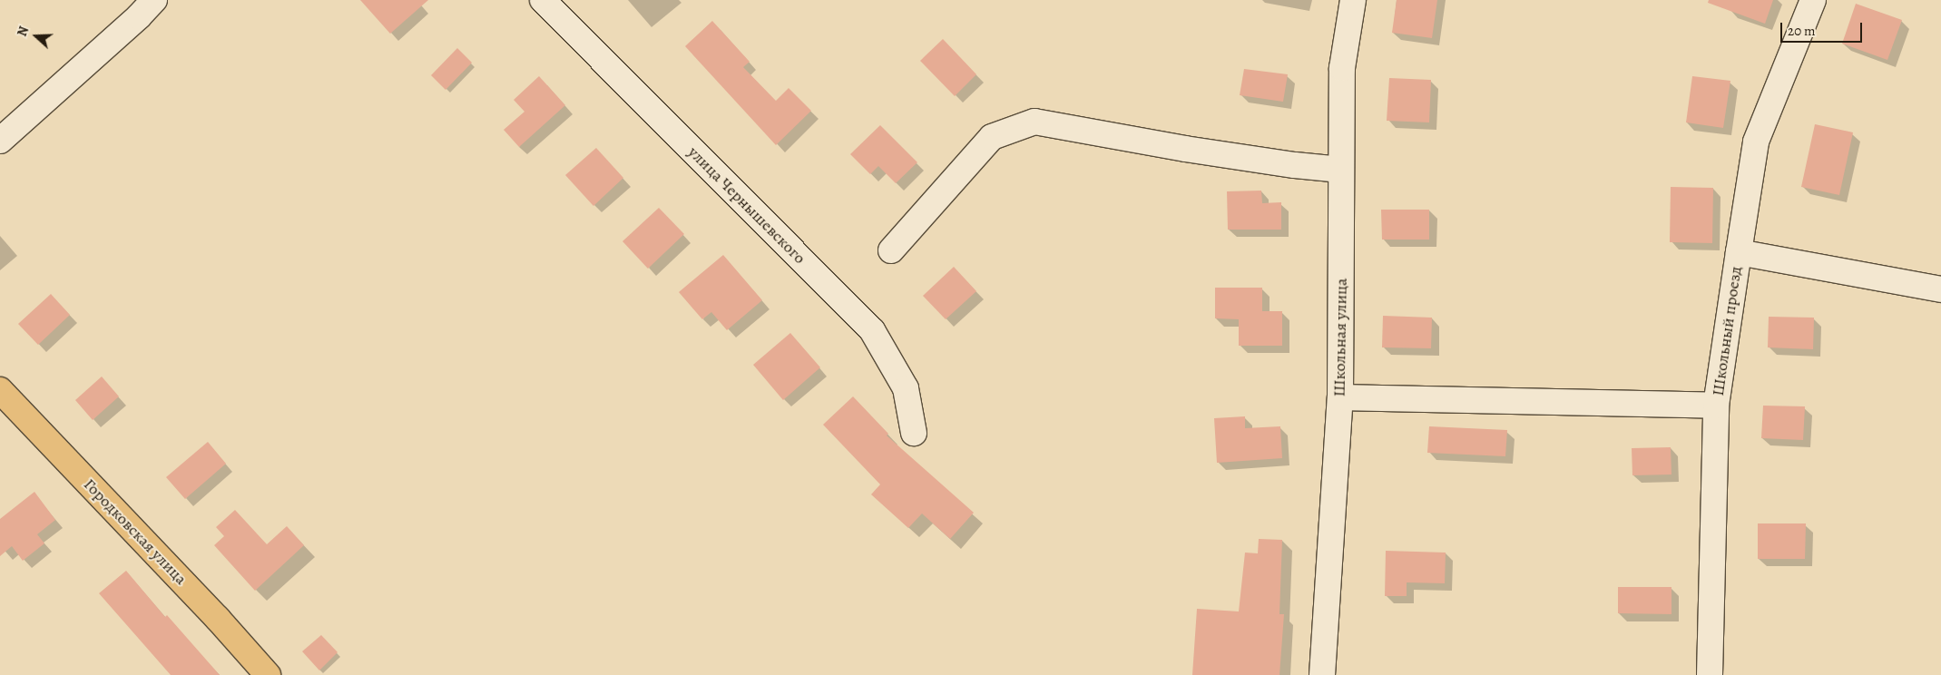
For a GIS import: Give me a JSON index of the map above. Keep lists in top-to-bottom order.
{
  "streets": {
    "main road": ["Городковская улица"],
    "street": ["улица Чернышевского", "Школьный проезд", "Школьная улица"]
  },
  "scale_bar": "20 m",
  "north": "left"
}
